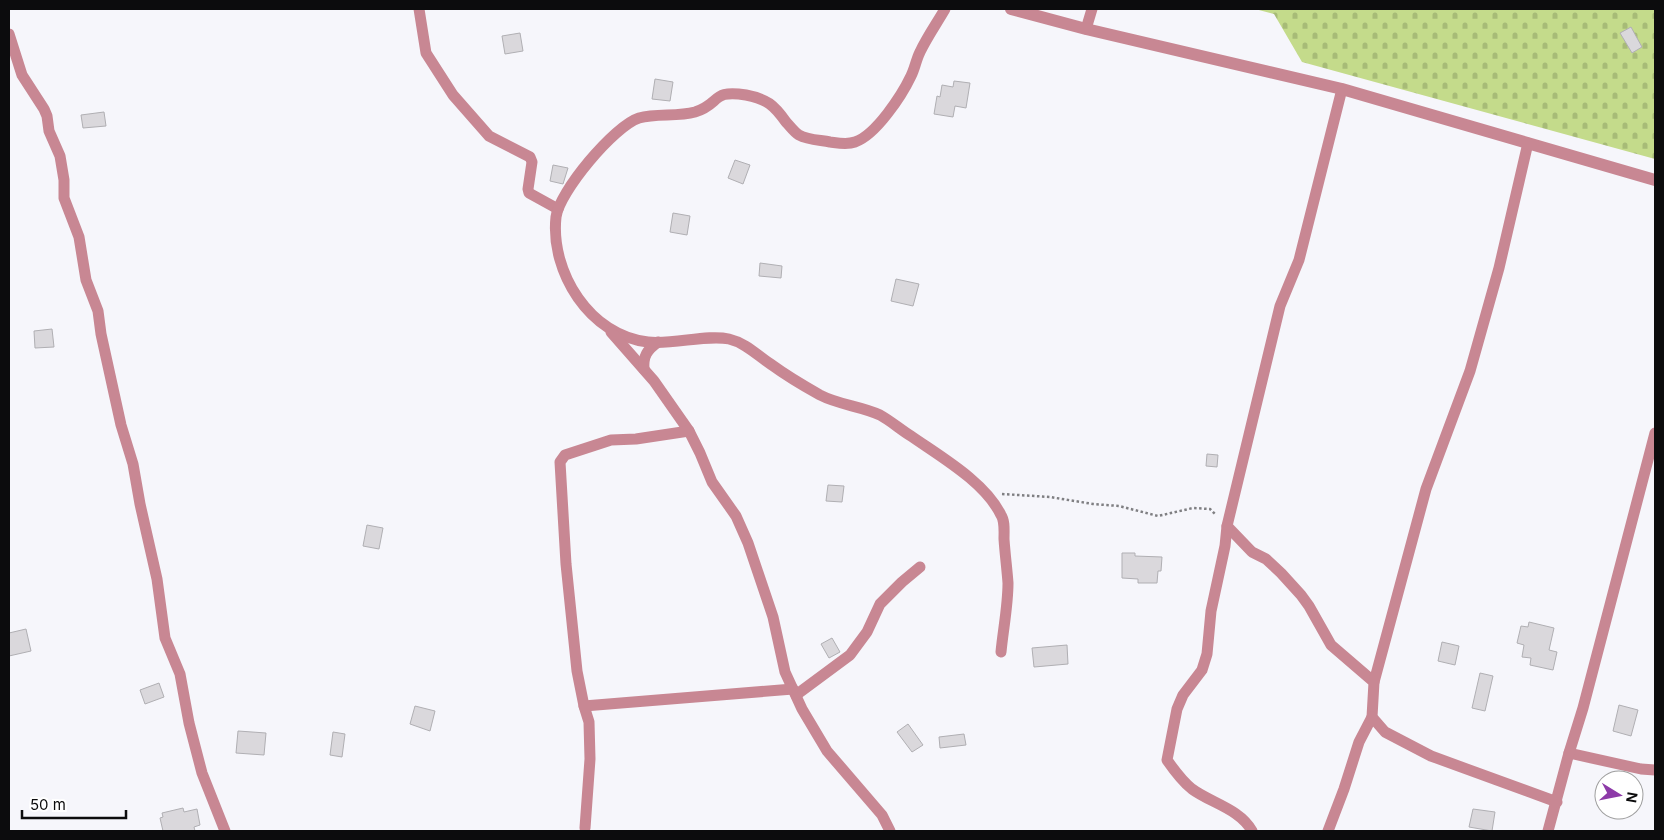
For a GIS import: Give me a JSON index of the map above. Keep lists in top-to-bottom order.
{
  "scale_bar": "50 m",
  "north": "right"
}
